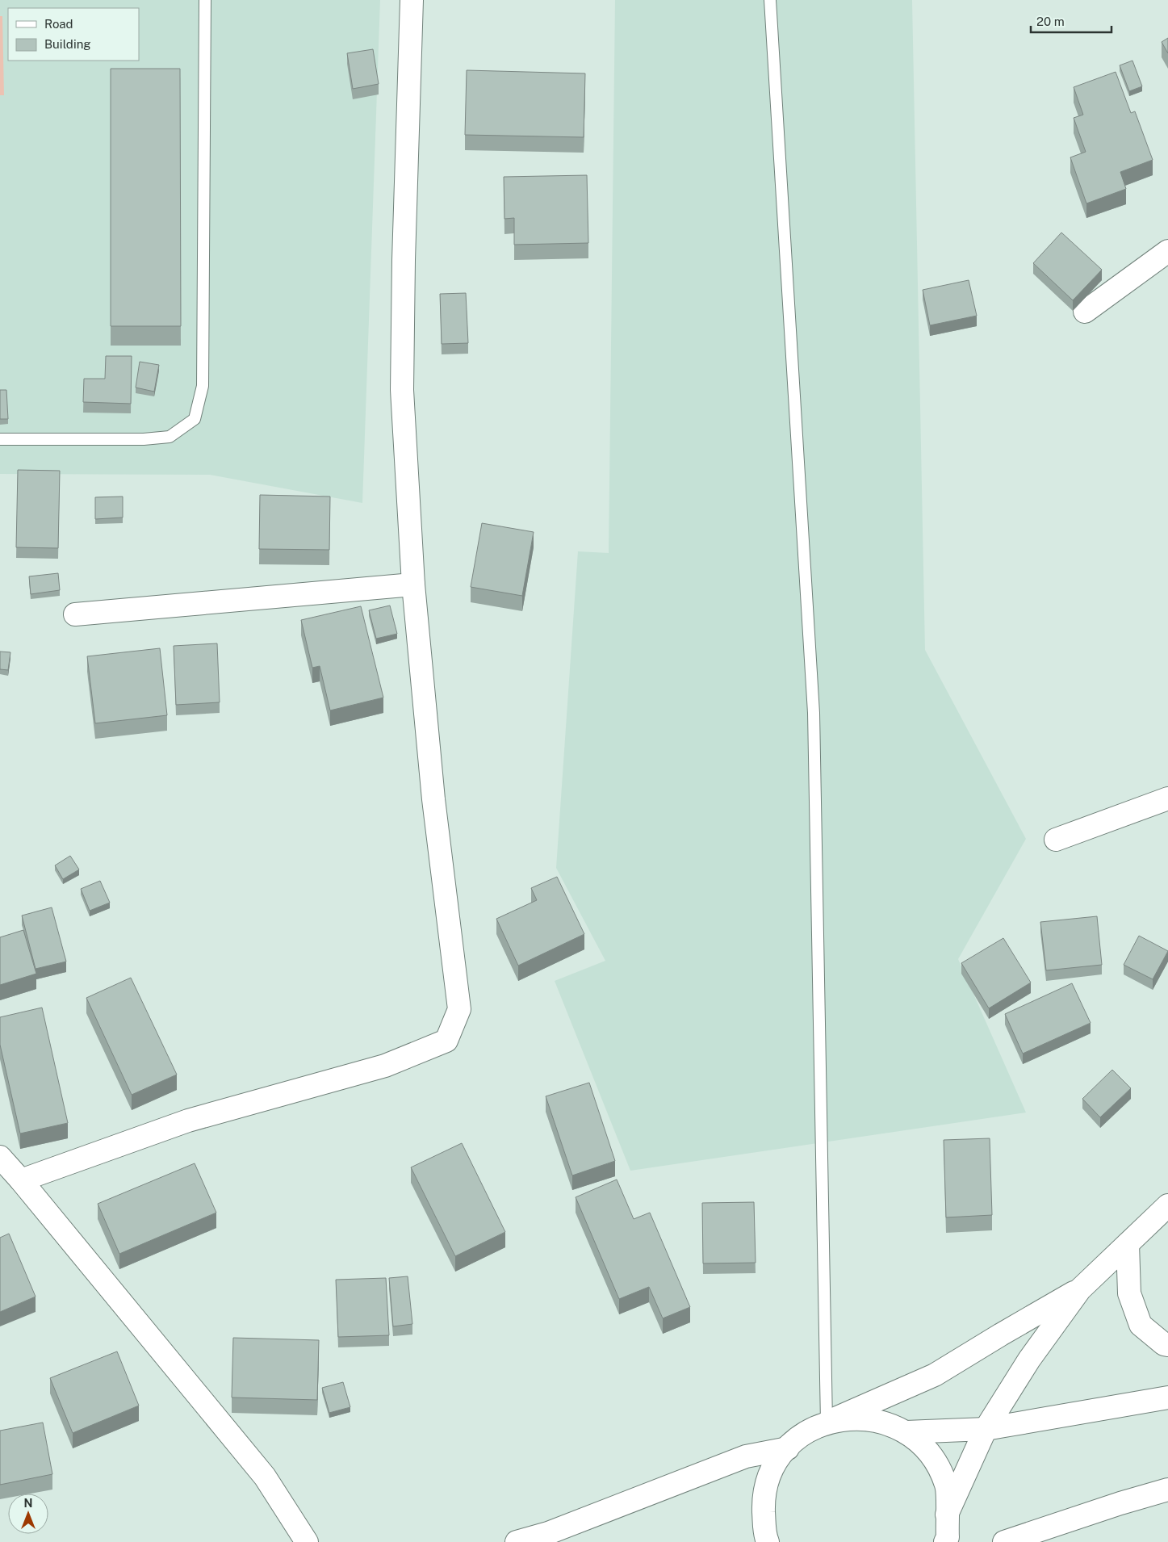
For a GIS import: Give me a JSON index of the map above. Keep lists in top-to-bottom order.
{
  "legend": ["Road", "Building"],
  "scale_bar": "20 m",
  "north": "top"
}
